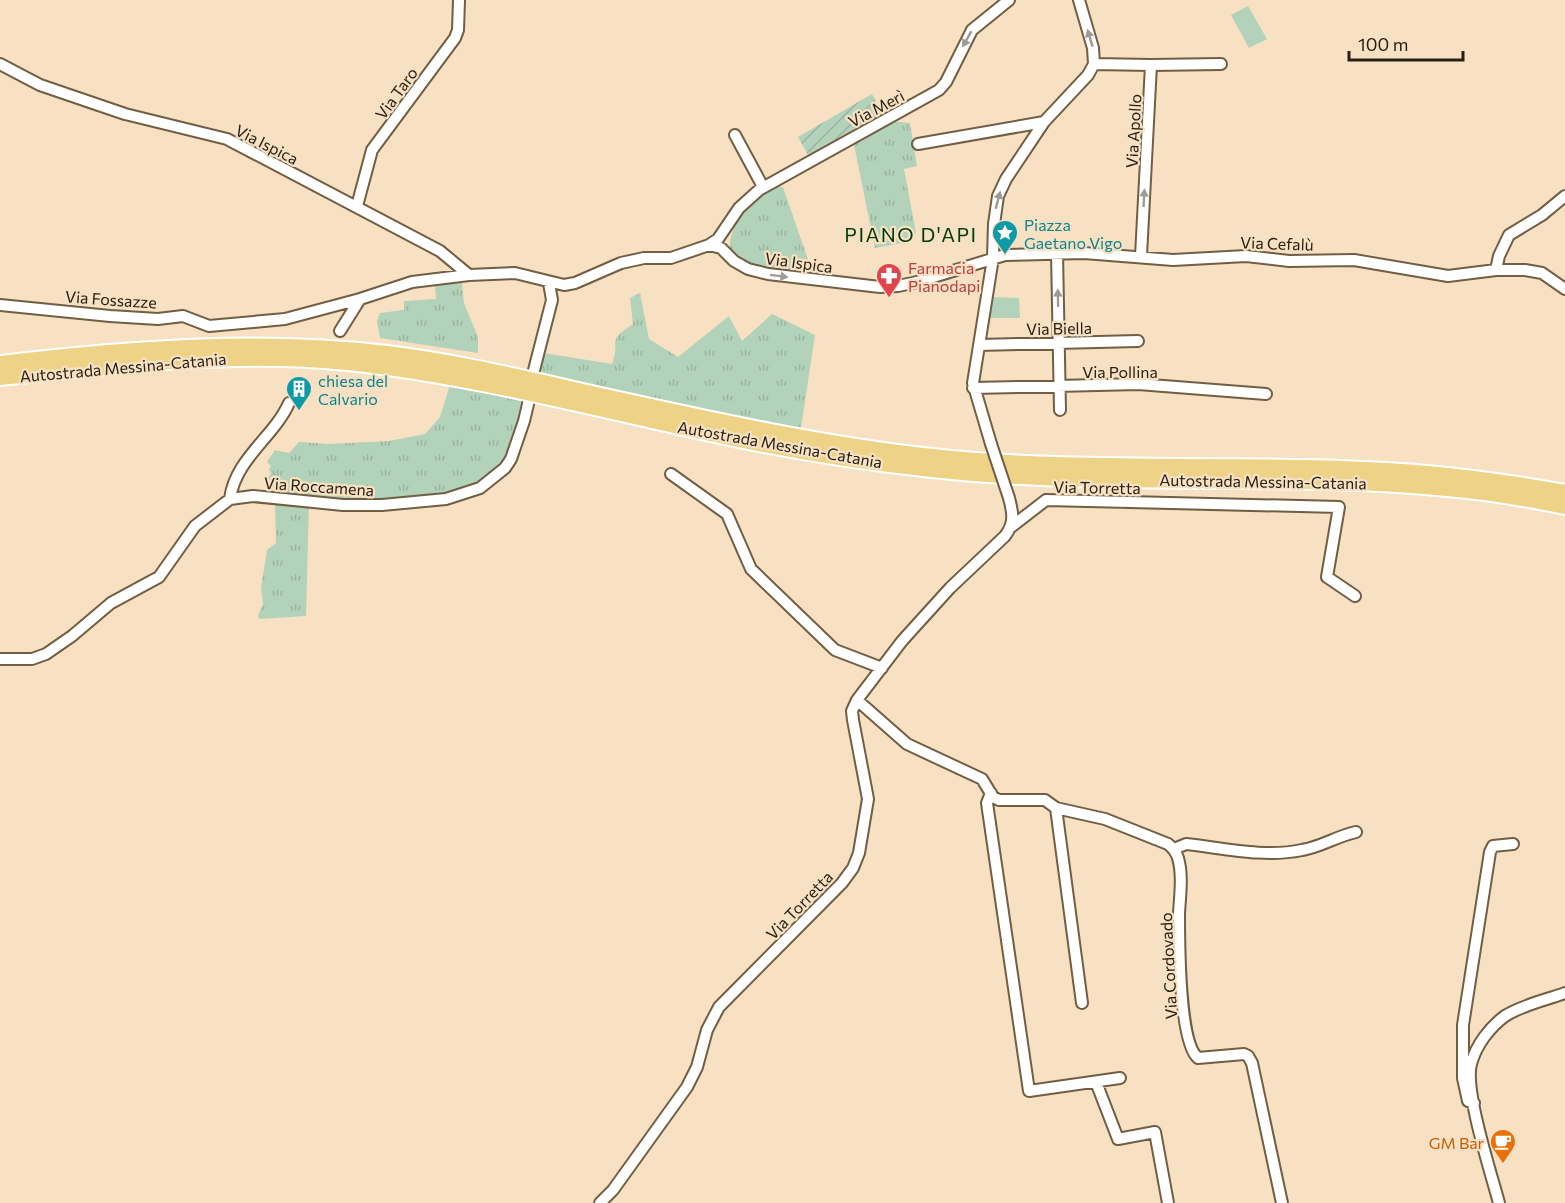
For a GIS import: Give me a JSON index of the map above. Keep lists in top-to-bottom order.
{
  "streets": {
    "highway": ["Autostrada Messina-Catania"],
    "street": [
      "Via Taro",
      "Via Merì",
      "Via Apollo",
      "Via Ispica",
      "Via Cefalù",
      "Via Fossazze",
      "Via Biella",
      "Via Pollina",
      "Via Roccamena",
      "Via Torretta",
      "Via Cordovado"
    ]
  },
  "crossings": [
    ["Via Taro", "Via Ispica"],
    ["Via Apollo", "Via Cefalù"],
    ["Via Ispica", "Via Cefalù"]
  ],
  "one_way": ["Via Merì", "Via Apollo"],
  "districts": ["PIANO D'API"],
  "places": {
    "place": ["Piazza Gaetano Vigo"],
    "pharmacy": ["Farmacia Pianodapi"],
    "building": ["chiesa del Calvario"],
    "cafe": ["GM Bar"]
  },
  "scale_bar": "100 m"
}
